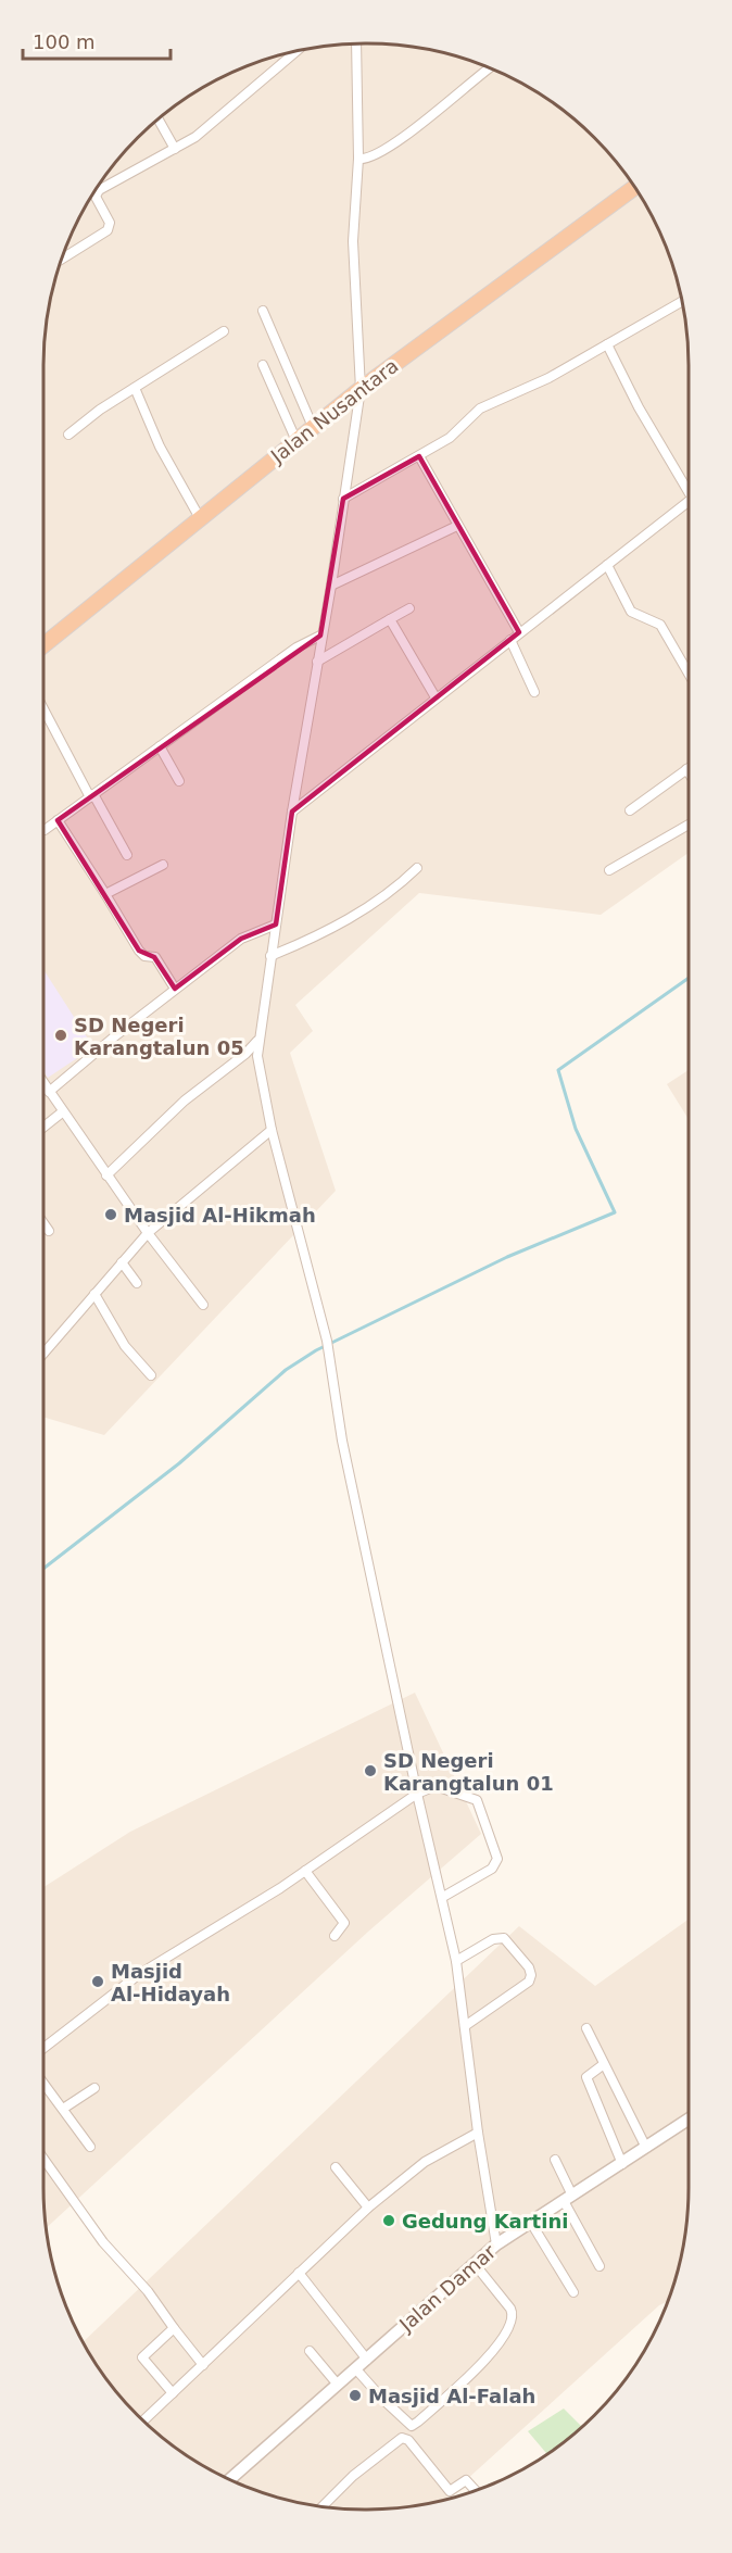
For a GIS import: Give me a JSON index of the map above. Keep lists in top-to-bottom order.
{
  "streets": {
    "highway": ["Jalan Nusantara"],
    "street": ["Jalan Damar"]
  },
  "places": [
    "SD Negeri Karangtalun 05",
    "Masjid Al-Hikmah",
    "SD Negeri Karangtalun 01",
    "Masjid Al-Hidayah",
    "Gedung Kartini",
    "Masjid Al-Falah"
  ],
  "scale_bar": "100 m"
}
